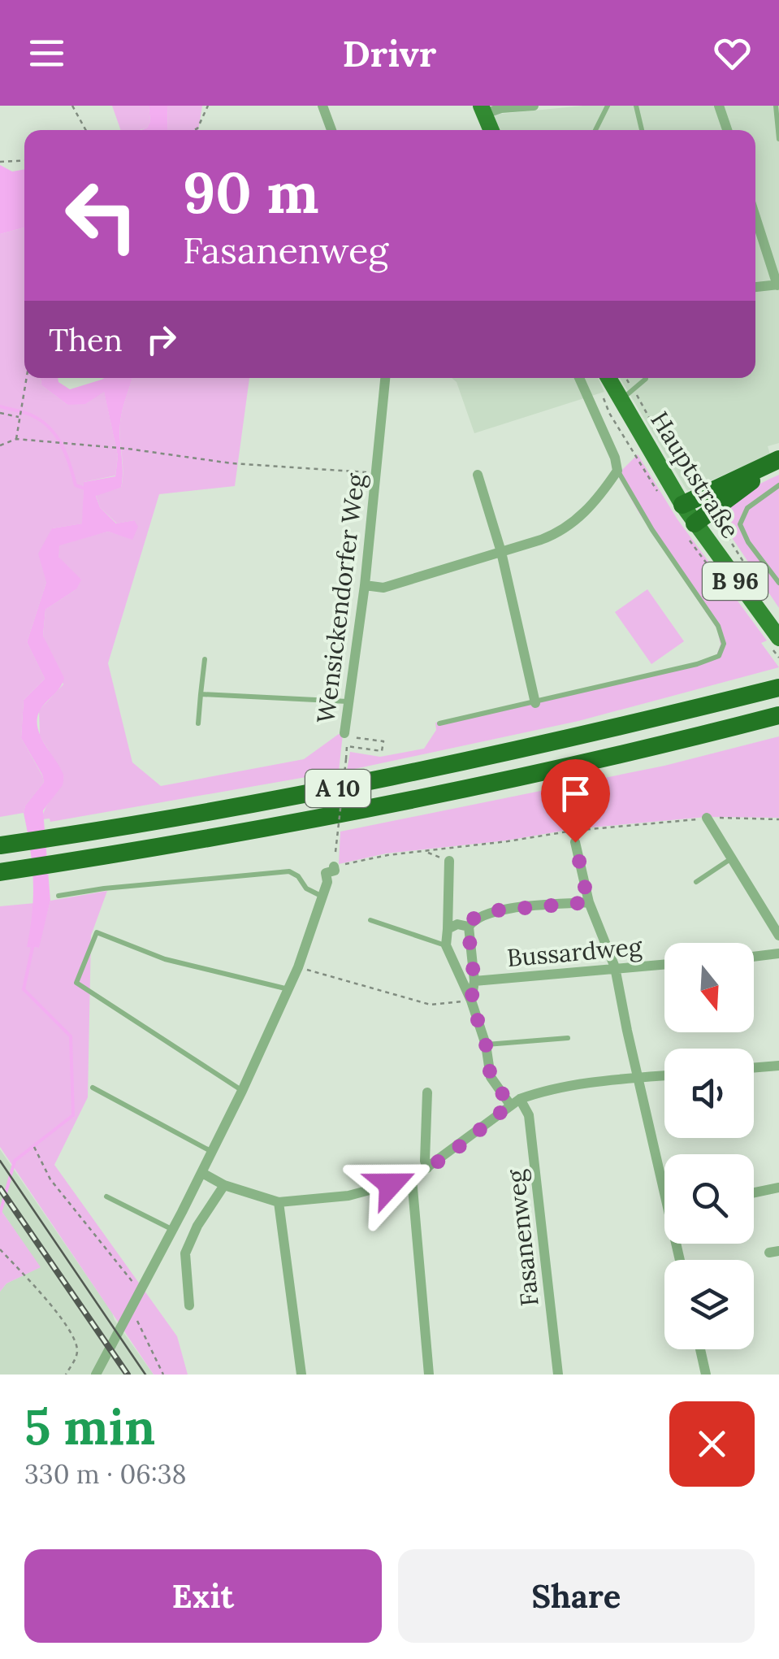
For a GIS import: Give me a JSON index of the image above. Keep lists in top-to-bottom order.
{
  "streets": {
    "highway": ["A 10"],
    "main road": ["Hauptstraße", "B 96"],
    "street": ["Wensickendorfer Weg", "Bussardweg", "Fasanenweg"]
  },
  "crossings": [
    ["Bussardweg", "Fasanenweg"]
  ],
  "north": "bottom",
  "page": {
    "header": "Drivr",
    "turn": ["90 m", "Fasanenweg"],
    "then": "Then",
    "heading": ["5 min", "330 m · 06:38"],
    "buttons": ["Exit", "Share"]
  }
}
